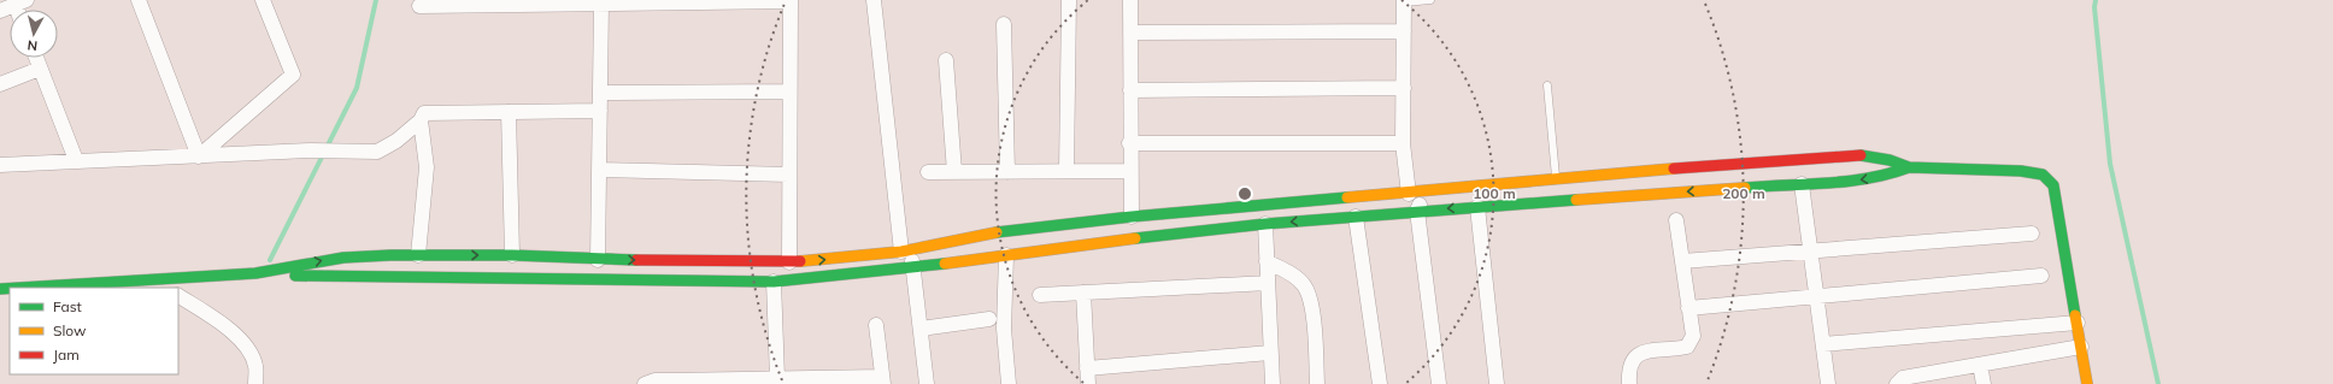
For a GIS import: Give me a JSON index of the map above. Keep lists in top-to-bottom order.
{
  "legend": ["Fast", "Slow", "Jam"],
  "north": "bottom",
  "rings": ["100 m", "200 m"]
}
